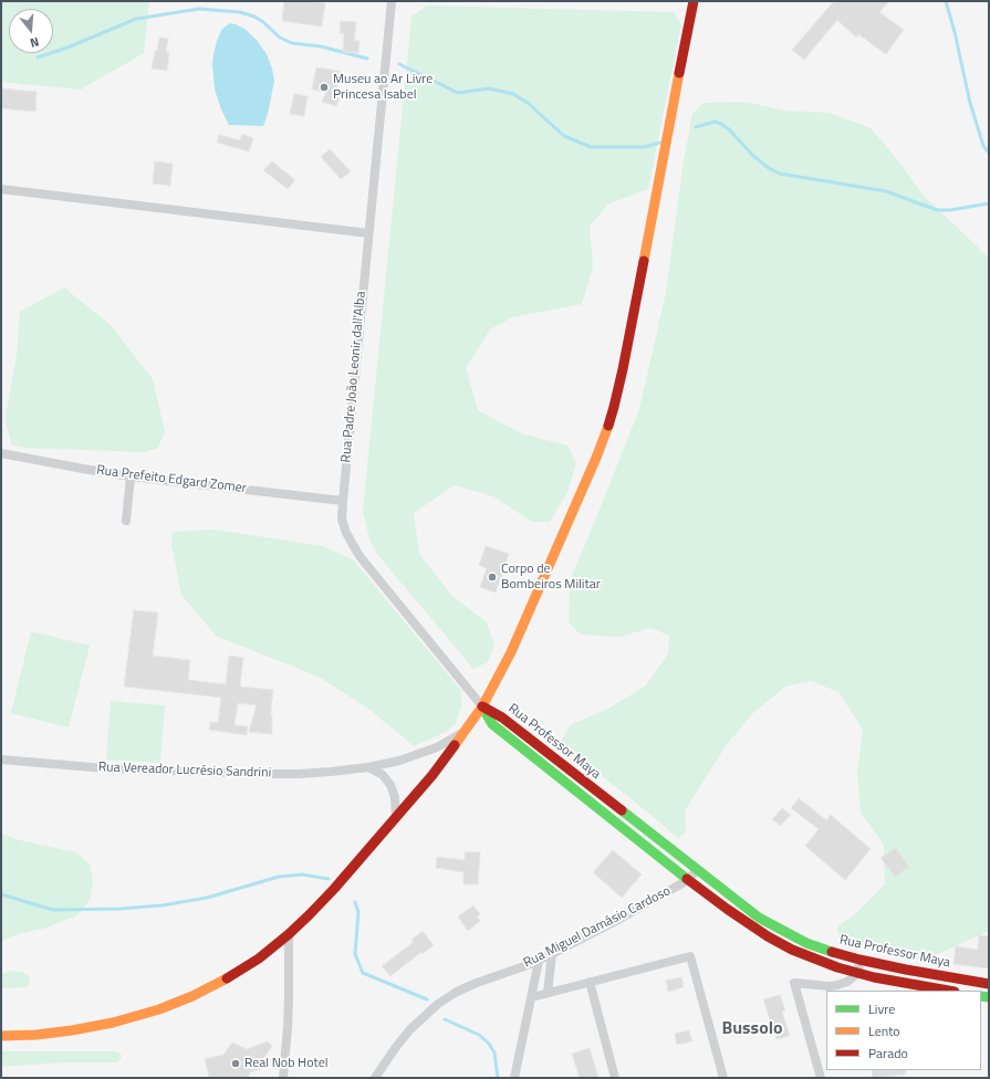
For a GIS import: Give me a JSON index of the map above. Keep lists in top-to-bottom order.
{
  "streets": {
    "main road": ["Rua Professor Maya"],
    "street": [
      "Rua Padre João Leonir dall'Alba",
      "Rua Prefeito Edgard Zomer",
      "Rua Vereador Lucrésio Sandrini",
      "Rua Miguel Damásio Cardoso"
    ]
  },
  "crossings": [
    ["Rua Padre João Leonir dall'Alba", "Rua Prefeito Edgard Zomer"],
    ["Rua Padre João Leonir dall'Alba", "Rua Professor Maya"],
    ["Rua Professor Maya", "Rua Miguel Damásio Cardoso"]
  ],
  "districts": ["Bussolo"],
  "places": ["Museu ao Ar Livre Princesa Isabel", "Corpo de Bombeiros Militar", "Real Nob Hotel"],
  "legend": ["Livre", "Lento", "Parado"],
  "north": "bottom"
}
